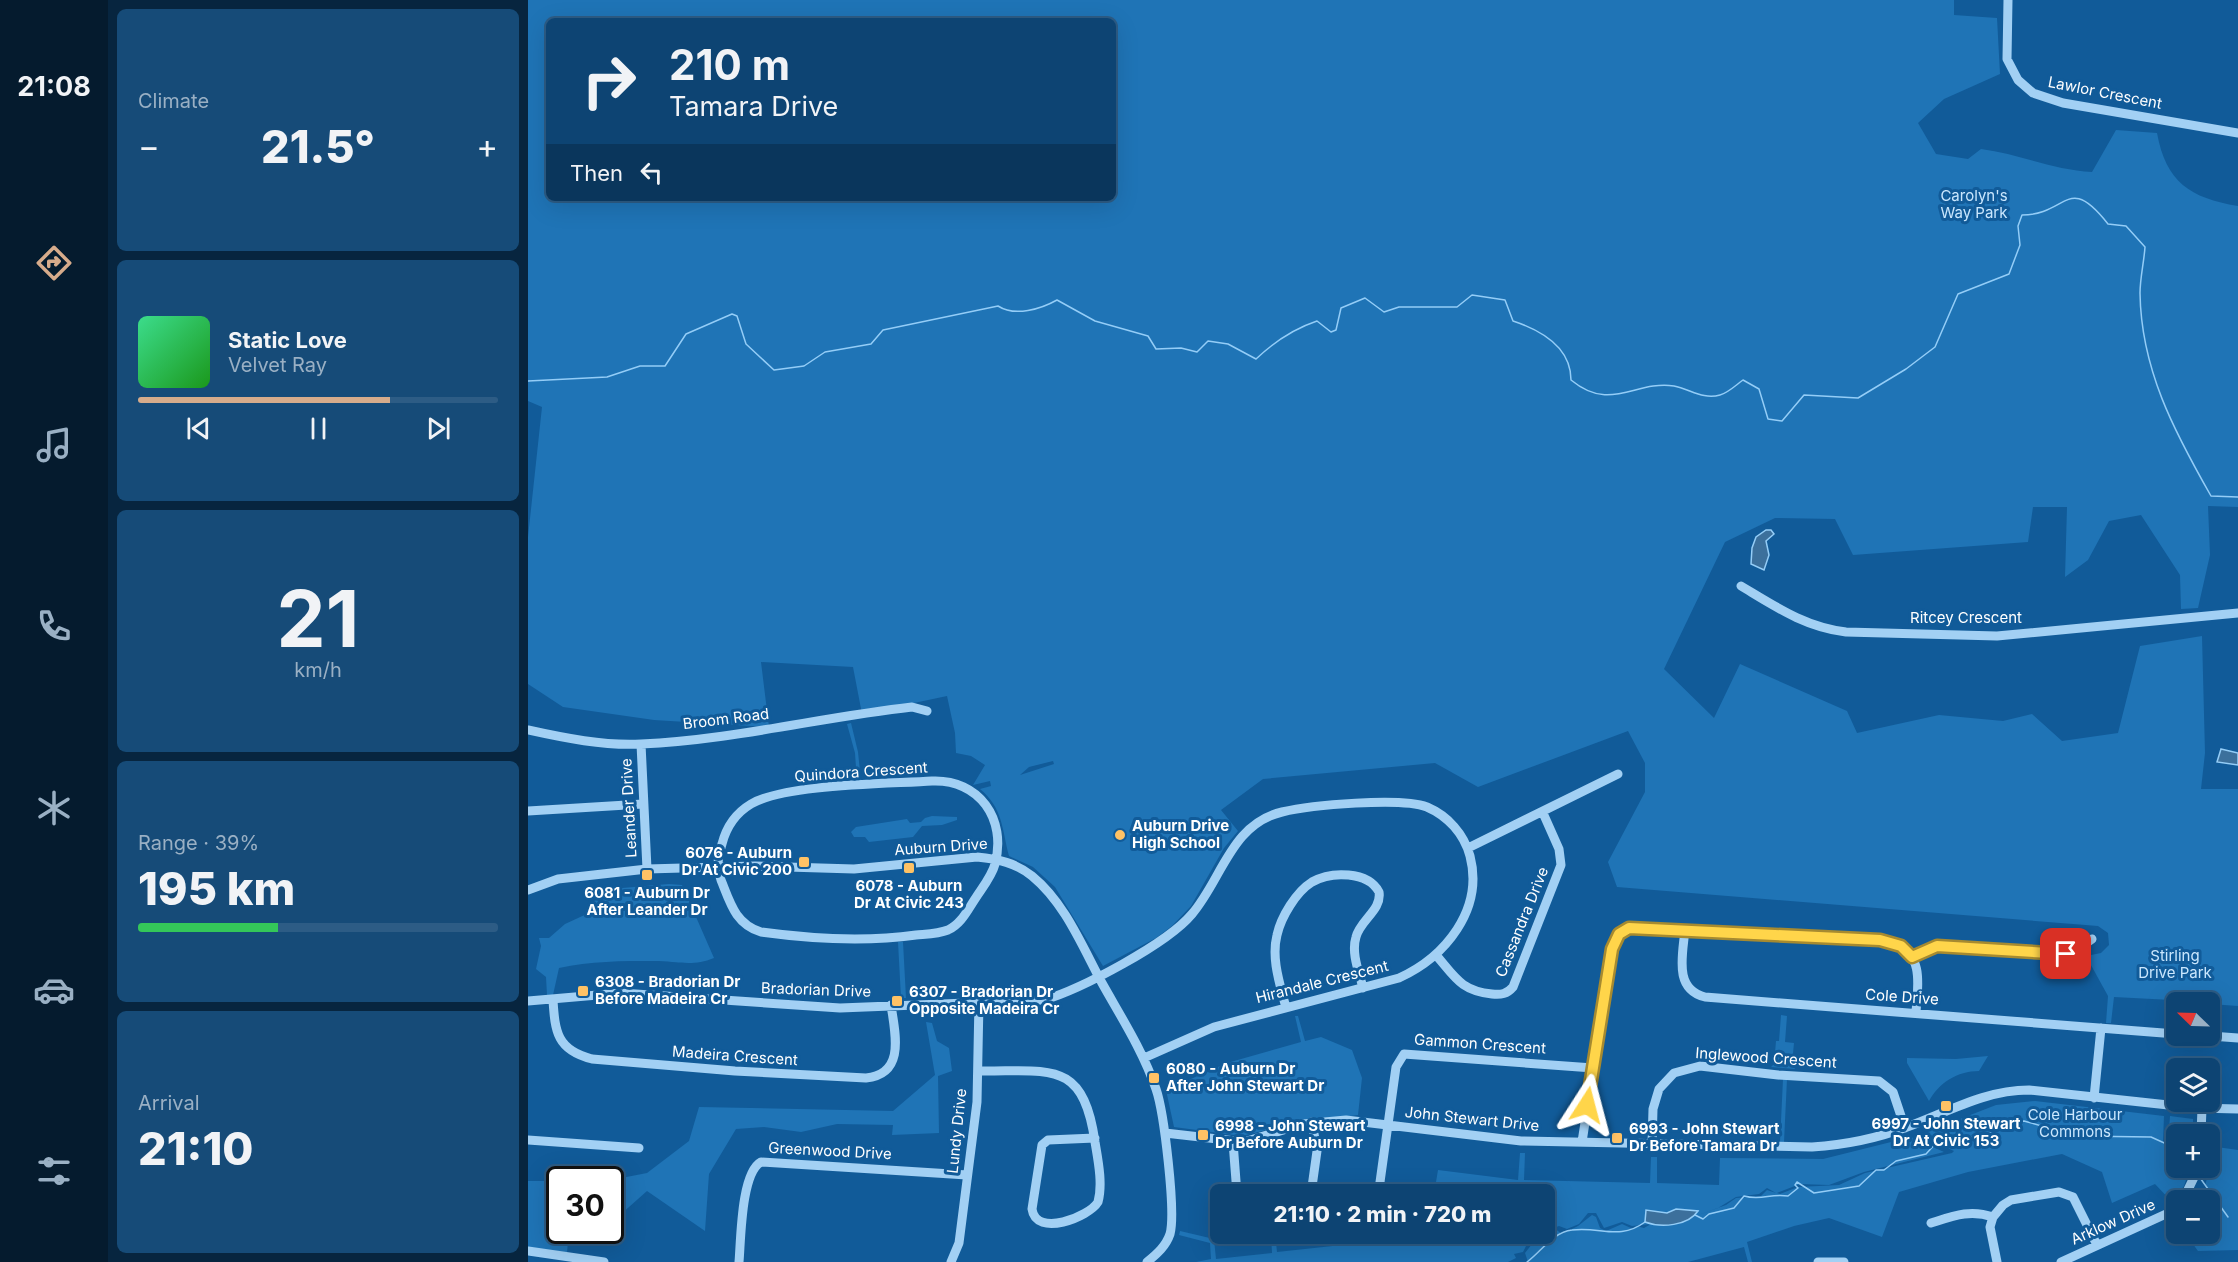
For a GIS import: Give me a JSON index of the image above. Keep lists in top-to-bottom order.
{
  "streets": {
    "street": [
      "Lawlor Crescent",
      "Ritcey Crescent",
      "Broom Road",
      "Quindora Crescent",
      "Leander Drive",
      "Auburn Drive",
      "Cassandra Drive",
      "Hirandale Crescent",
      "Bradorian Drive",
      "Cole Drive",
      "Gammon Crescent",
      "Madeira Crescent",
      "Inglewood Crescent",
      "John Stewart Drive",
      "Lundy Drive",
      "Greenwood Drive",
      "Arklow Drive"
    ]
  },
  "crossings": [
    ["Broom Road", "Leander Drive"],
    ["Quindora Crescent", "Auburn Drive"],
    ["Leander Drive", "Auburn Drive"],
    ["Auburn Drive", "Hirandale Crescent"],
    ["Auburn Drive", "Bradorian Drive"],
    ["Auburn Drive", "John Stewart Drive"],
    ["Cassandra Drive", "Hirandale Crescent"],
    ["Hirandale Crescent", "Bradorian Drive"],
    ["Bradorian Drive", "Madeira Crescent"],
    ["Bradorian Drive", "Lundy Drive"],
    ["Gammon Crescent", "John Stewart Drive"],
    ["Inglewood Crescent", "John Stewart Drive"],
    ["Lundy Drive", "Greenwood Drive"]
  ],
  "parks": ["Carolyn's Way Park", "Stirling Drive Park", "Cole Harbour Commons"],
  "places": {
    "other": ["Auburn Drive High School"],
    "transit": [
      "6076 - Auburn Dr At Civic 200",
      "6078 - Auburn Dr At Civic 243",
      "6081 - Auburn Dr After Leander Dr",
      "6308 - Bradorian Dr Before Madeira Cr",
      "6307 - Bradorian Dr Opposite Madeira Cr",
      "6080 - Auburn Dr After John Stewart Dr",
      "6997 - John Stewart Dr At Civic 153",
      "6998 - John Stewart Dr Before Auburn Dr",
      "6993 - John Stewart Dr Before Tamara Dr"
    ]
  },
  "north": "top left",
  "page": {
    "tabs": "21:08",
    "tile": [
      "Climate",
      ["21", "km/h"],
      ["Range · 39%", "195 km"],
      ["Arrival", "21:10"]
    ],
    "turn": ["210 m", "Tamara Drive"],
    "heat": ["−", "21.5°", "+"],
    "then": "Then",
    "song": ["Static Love", "Velvet Ray"],
    "map_buttons": ["+", "−"],
    "limit": "30",
    "trip": "21:10 · 2 min · 720 m"
  }
}
